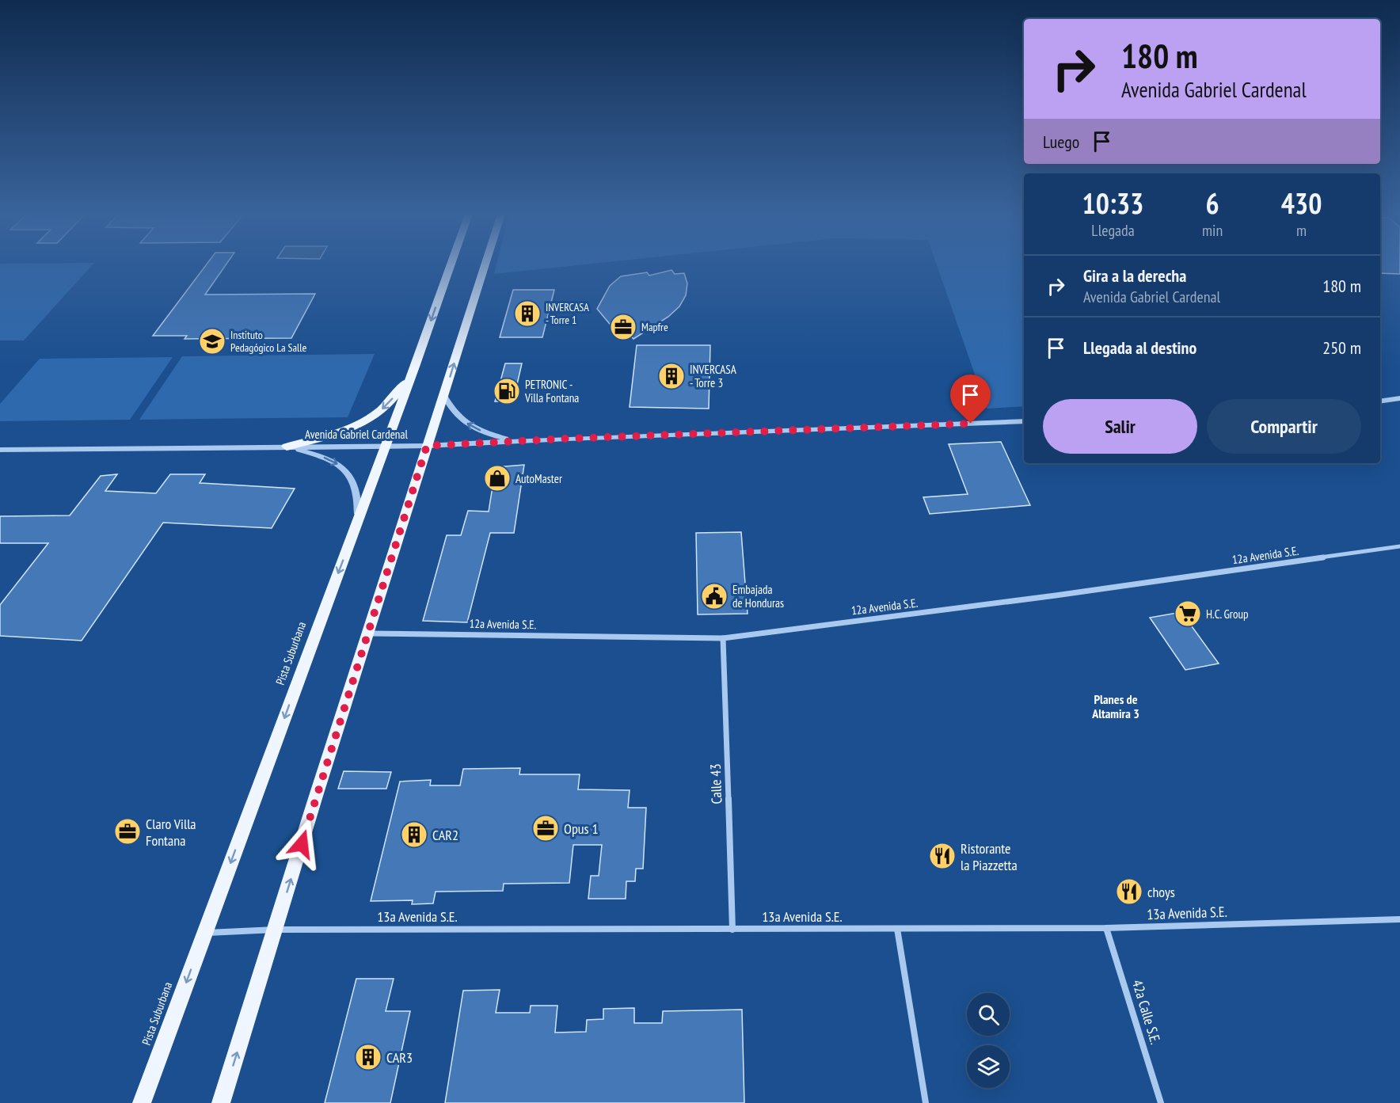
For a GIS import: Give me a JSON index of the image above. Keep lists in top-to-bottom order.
{
  "streets": {
    "main road": ["Pista Suburbana"],
    "street": [
      "Avenida Gabriel Cardenal",
      "12a Avenida S.E.",
      "Calle 43",
      "13a Avenida S.E.",
      "42a Calle S.E."
    ]
  },
  "crossings": [
    ["Avenida Gabriel Cardenal", "Pista Suburbana"],
    ["12a Avenida S.E.", "Calle 43"],
    ["Pista Suburbana", "13a Avenida S.E."],
    ["Calle 43", "13a Avenida S.E."],
    ["13a Avenida S.E.", "42a Calle S.E."]
  ],
  "districts": ["Planes de Altamira 3"],
  "places": {
    "building": [
      "INVERCASA - Torre 1",
      "INVERCASA - Torre 3",
      "CAR2",
      "CAR3"
    ],
    "office": ["Mapfre", "Opus 1", "Claro Villa Fontana"],
    "school or university": ["Instituto Pedagógico La Salle"],
    "fuel station": ["PETRONIC - Villa Fontana"],
    "shop": ["AutoMaster"],
    "public building": ["Embajada de Honduras"],
    "supermarket": ["H.C. Group"],
    "restaurant": ["Ristorante la Piazzetta", "choys"]
  },
  "page": {
    "turn": ["180 m", "Avenida Gabriel Cardenal"],
    "then": "Luego",
    "eta": [
      "10:33",
      "Llegada",
      "6",
      "min",
      "430",
      "m"
    ],
    "list": [
      {
        "name": "Gira a la derecha",
        "note": "Avenida Gabriel Cardenal",
        "value": "180 m"
      },
      {
        "name": "Llegada al destino",
        "value": "250 m"
      }
    ],
    "buttons": ["Salir", "Compartir"]
  }
}
